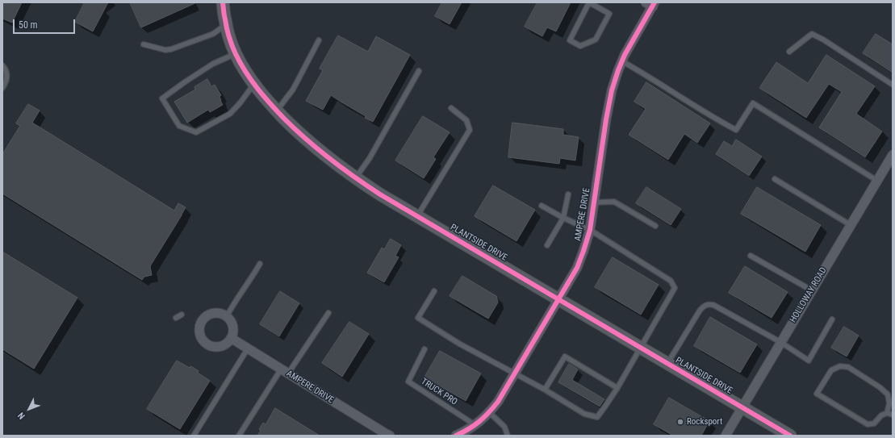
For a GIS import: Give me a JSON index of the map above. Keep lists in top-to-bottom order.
{
  "streets": {
    "street": ["AMPERE DRIVE", "PLANTSIDE DRIVE", "HOLLOWAY ROAD"],
    "lane": ["TRUCK PRO"]
  },
  "crossings": [
    ["AMPERE DRIVE", "PLANTSIDE DRIVE"],
    ["AMPERE DRIVE", "TRUCK PRO"],
    ["PLANTSIDE DRIVE", "HOLLOWAY ROAD"]
  ],
  "places": ["Rocksport"],
  "scale_bar": "50 m",
  "north": "bottom left"
}
